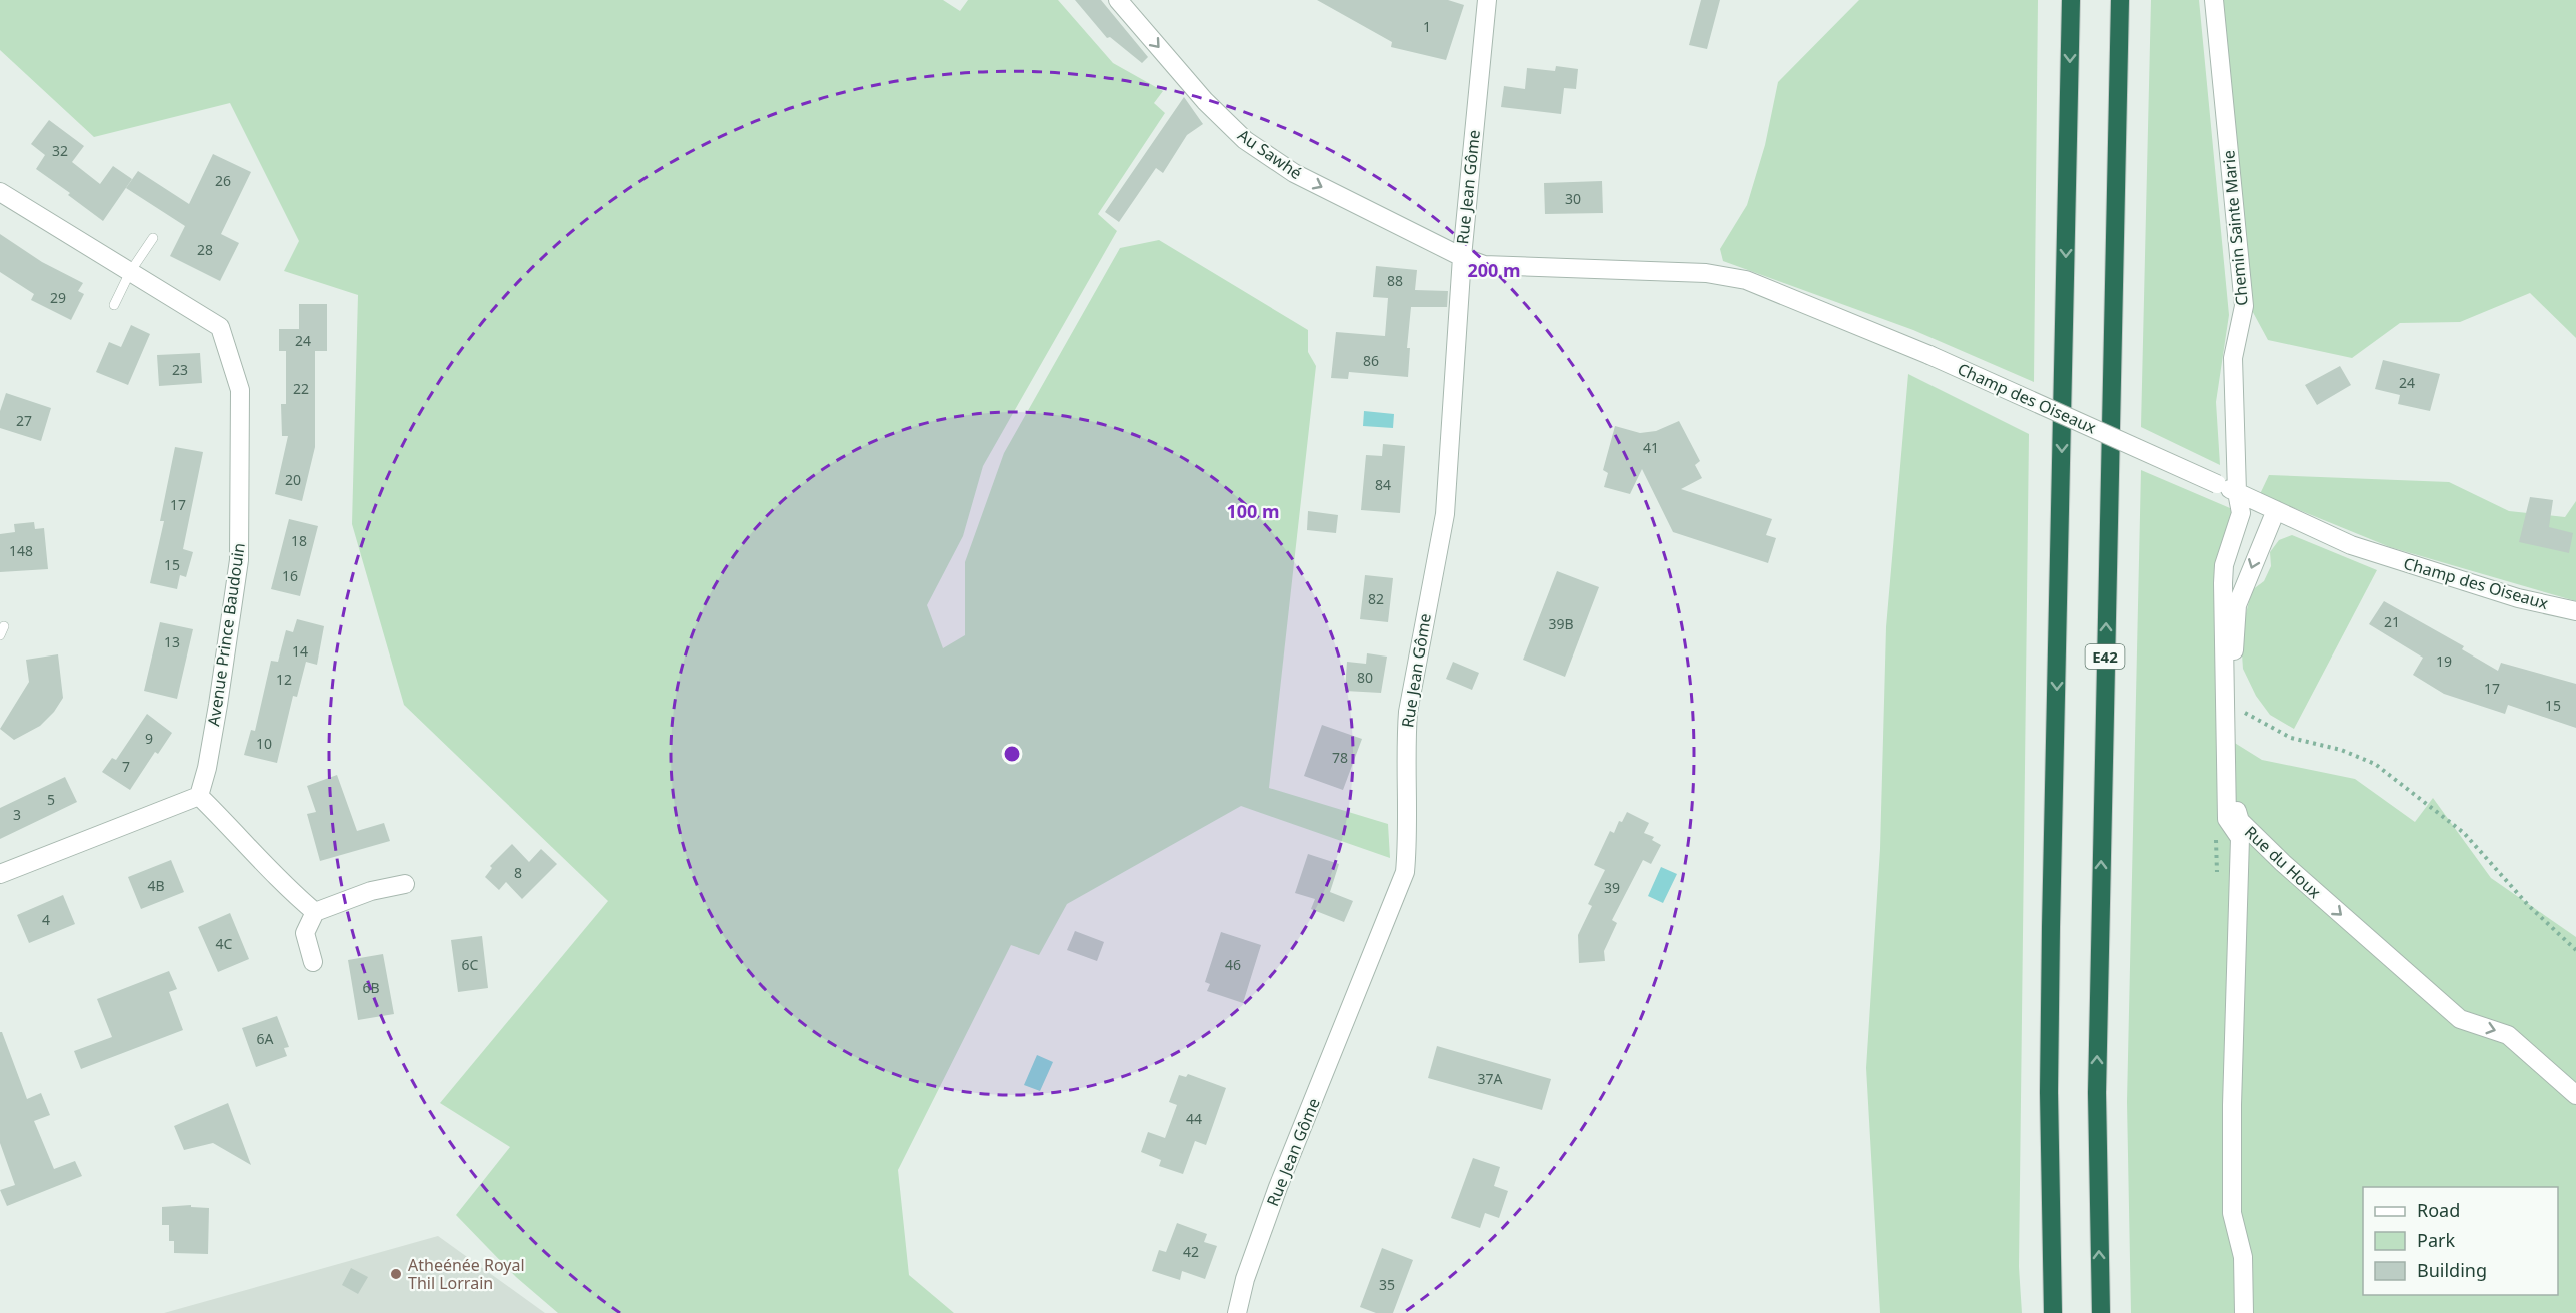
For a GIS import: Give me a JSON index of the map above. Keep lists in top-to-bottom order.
{
  "streets": {
    "highway": ["E42"],
    "street": [
      "Au Sawhé",
      "Rue Jean Gôme",
      "Chemin Sainte Marie",
      "Champ des Oiseaux",
      "Avenue Prince Baudouin",
      "Rue du Houx"
    ]
  },
  "crossings": [
    ["Au Sawhé", "Rue Jean Gôme"],
    ["Au Sawhé", "Champ des Oiseaux"],
    ["Rue Jean Gôme", "Champ des Oiseaux"],
    ["Chemin Sainte Marie", "Champ des Oiseaux"],
    ["Champ des Oiseaux", "Rue du Houx"]
  ],
  "one_way": ["Au Sawhé", "Rue du Houx"],
  "places": ["Atheénée Royal Thil Lorrain"],
  "house_numbers": [
    "1",
    "32",
    "26",
    "30",
    "28",
    "88",
    "29",
    "24",
    "86",
    "23",
    "24",
    "22",
    "27",
    "41",
    "20",
    "84",
    "17",
    "18",
    "148",
    "15",
    "16",
    "82",
    "21",
    "39B",
    "13",
    "14",
    "19",
    "80",
    "12",
    "17",
    "15",
    "9",
    "10",
    "78",
    "7",
    "5",
    "3",
    "8",
    "4B",
    "39",
    "4",
    "4C",
    "6C",
    "46",
    "6B",
    "6A",
    "37A",
    "44",
    "42",
    "35"
  ],
  "legend": ["Road", "Park", "Building"],
  "rings": ["200 m", "100 m"]
}
